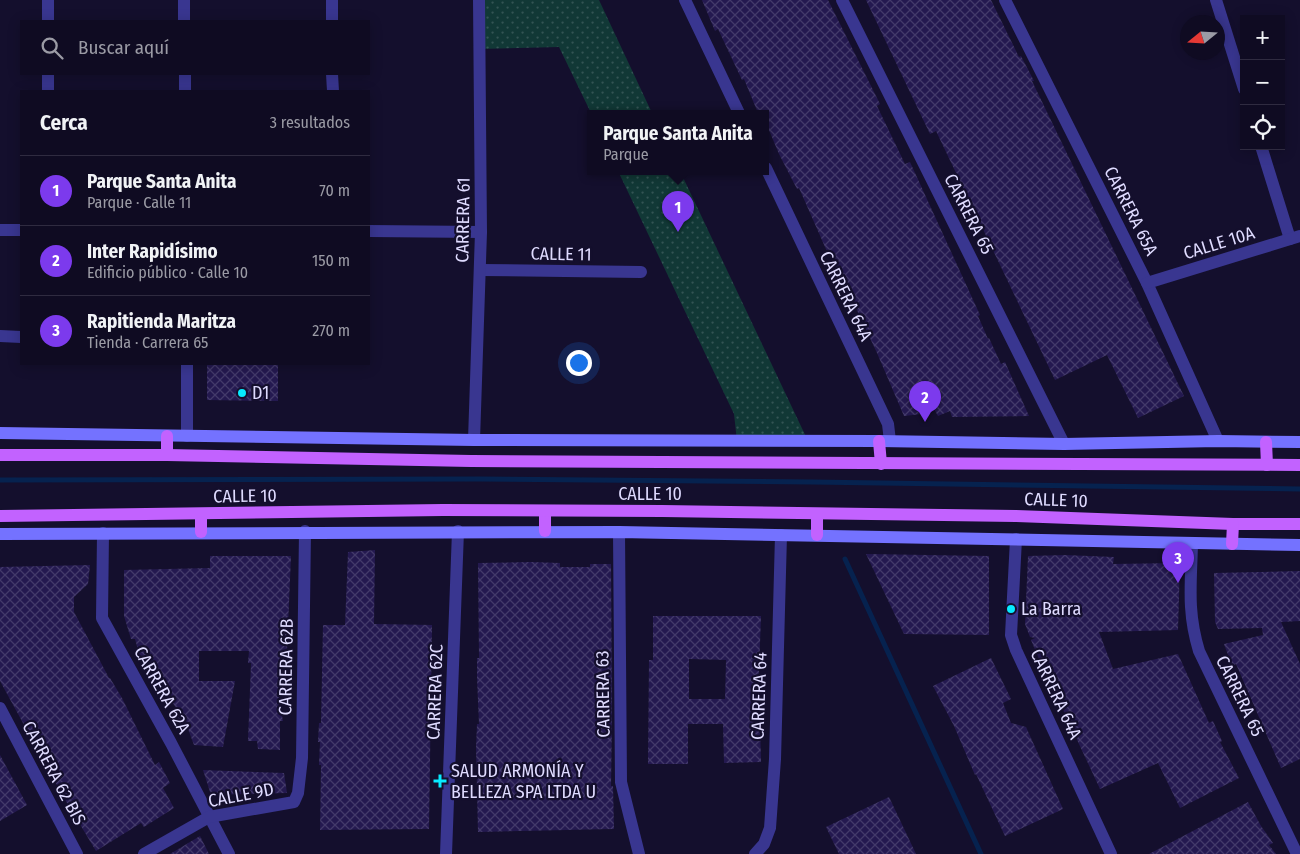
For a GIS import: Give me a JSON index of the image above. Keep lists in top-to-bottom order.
{
  "streets": {
    "main road": ["CALLE 10"],
    "street": [
      "CARRERA 65A",
      "CARRERA 65",
      "CARRERA 61",
      "CALLE 10A",
      "CALLE 11",
      "CARRERA 64A",
      "CARRERA 62B",
      "CARRERA 62A",
      "CARRERA 62C",
      "CARRERA 63",
      "CARRERA 64",
      "CARRERA 62 BIS",
      "CALLE 9D"
    ]
  },
  "crossings": [
    ["CARRERA 65A", "CALLE 10A"],
    ["CARRERA 65", "CALLE 10"],
    ["CARRERA 61", "CALLE 11"],
    ["CARRERA 64A", "CALLE 10"],
    ["CALLE 10", "CARRERA 62B"],
    ["CALLE 10", "CARRERA 62A"],
    ["CALLE 10", "CARRERA 62C"],
    ["CALLE 10", "CARRERA 63"],
    ["CALLE 10", "CARRERA 64"],
    ["CARRERA 62B", "CALLE 9D"],
    ["CARRERA 62A", "CALLE 9D"]
  ],
  "places": {
    "other": ["D1", "La Barra"],
    "health": ["SALUD ARMONÍA Y BELLEZA SPA LTDA U"]
  },
  "north": "left",
  "page": {
    "map_buttons": ["+", "−"],
    "search": "Buscar aquí",
    "heading": ["Cerca", "3 resultados"],
    "popup": ["Parque Santa Anita", "Parque"],
    "list": [
      {
        "mark": "1",
        "name": "Parque Santa Anita",
        "note": "Parque · Calle 11",
        "value": "70 m"
      },
      {
        "mark": "2",
        "name": "Inter Rapidísimo",
        "note": "Edificio público · Calle 10",
        "value": "150 m"
      },
      {
        "mark": "3",
        "name": "Rapitienda Maritza",
        "note": "Tienda · Carrera 65",
        "value": "270 m"
      }
    ],
    "pins": ["1", "2", "3"]
  }
}
